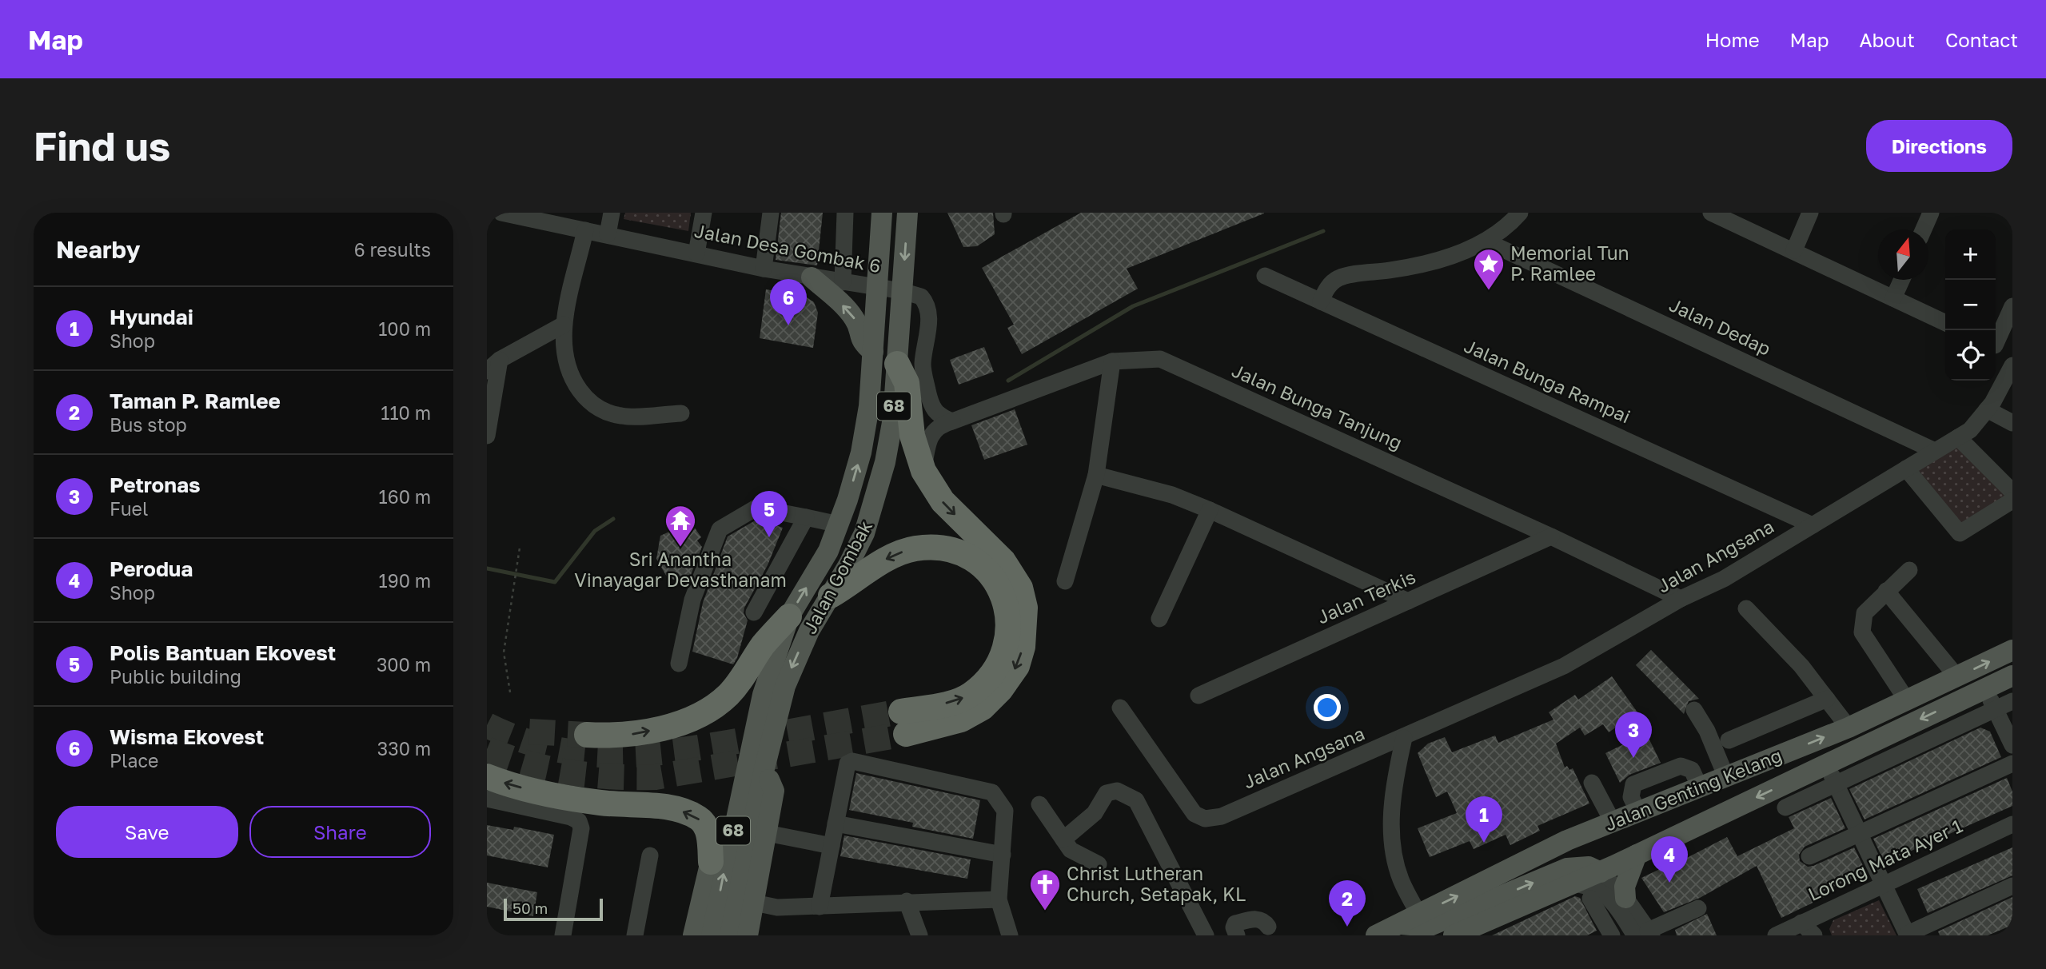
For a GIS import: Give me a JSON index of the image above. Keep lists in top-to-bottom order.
{
  "streets": {
    "main road": ["68", "Jalan Gombak", "Jalan Genting Kelang"],
    "street": [
      "Jalan Desa Gombak 6",
      "Jalan Dedap",
      "Jalan Bunga Rampai",
      "Jalan Bunga Tanjung",
      "Jalan Angsana",
      "Jalan Terkis",
      "Lorong Mata Ayer 1"
    ]
  },
  "crossings": [
    ["Jalan Desa Gombak 6", "Jalan Gombak"],
    ["Jalan Dedap", "Jalan Angsana"],
    ["Jalan Bunga Rampai", "Jalan Angsana"],
    ["Jalan Bunga Tanjung", "Jalan Angsana"],
    ["Jalan Bunga Tanjung", "Jalan Terkis"]
  ],
  "places": {
    "place": ["Memorial Tun P. Ramlee"],
    "temple": ["Sri Anantha Vinayagar Devasthanam"],
    "church": ["Christ Lutheran Church, Setapak, KL"]
  },
  "scale_bar": "50 m",
  "north": "top",
  "page": {
    "header": "Map",
    "nav": [
      "Home",
      "Map",
      "About",
      "Contact"
    ],
    "buttons": [
      "Directions",
      ["Save", "Share"]
    ],
    "title": "Find us",
    "heading": ["Nearby", "6 results"],
    "map_buttons": ["+", "−"],
    "pins": [
      "6",
      "5",
      "3",
      "1",
      "4",
      "2"
    ],
    "list": [
      {
        "mark": "1",
        "name": "Hyundai",
        "note": "Shop",
        "value": "100 m"
      },
      {
        "mark": "2",
        "name": "Taman P. Ramlee",
        "note": "Bus stop",
        "value": "110 m"
      },
      {
        "mark": "3",
        "name": "Petronas",
        "note": "Fuel",
        "value": "160 m"
      },
      {
        "mark": "4",
        "name": "Perodua",
        "note": "Shop",
        "value": "190 m"
      },
      {
        "mark": "5",
        "name": "Polis Bantuan Ekovest",
        "note": "Public building",
        "value": "300 m"
      },
      {
        "mark": "6",
        "name": "Wisma Ekovest",
        "note": "Place",
        "value": "330 m"
      }
    ],
    "scale": "50 m"
  }
}
